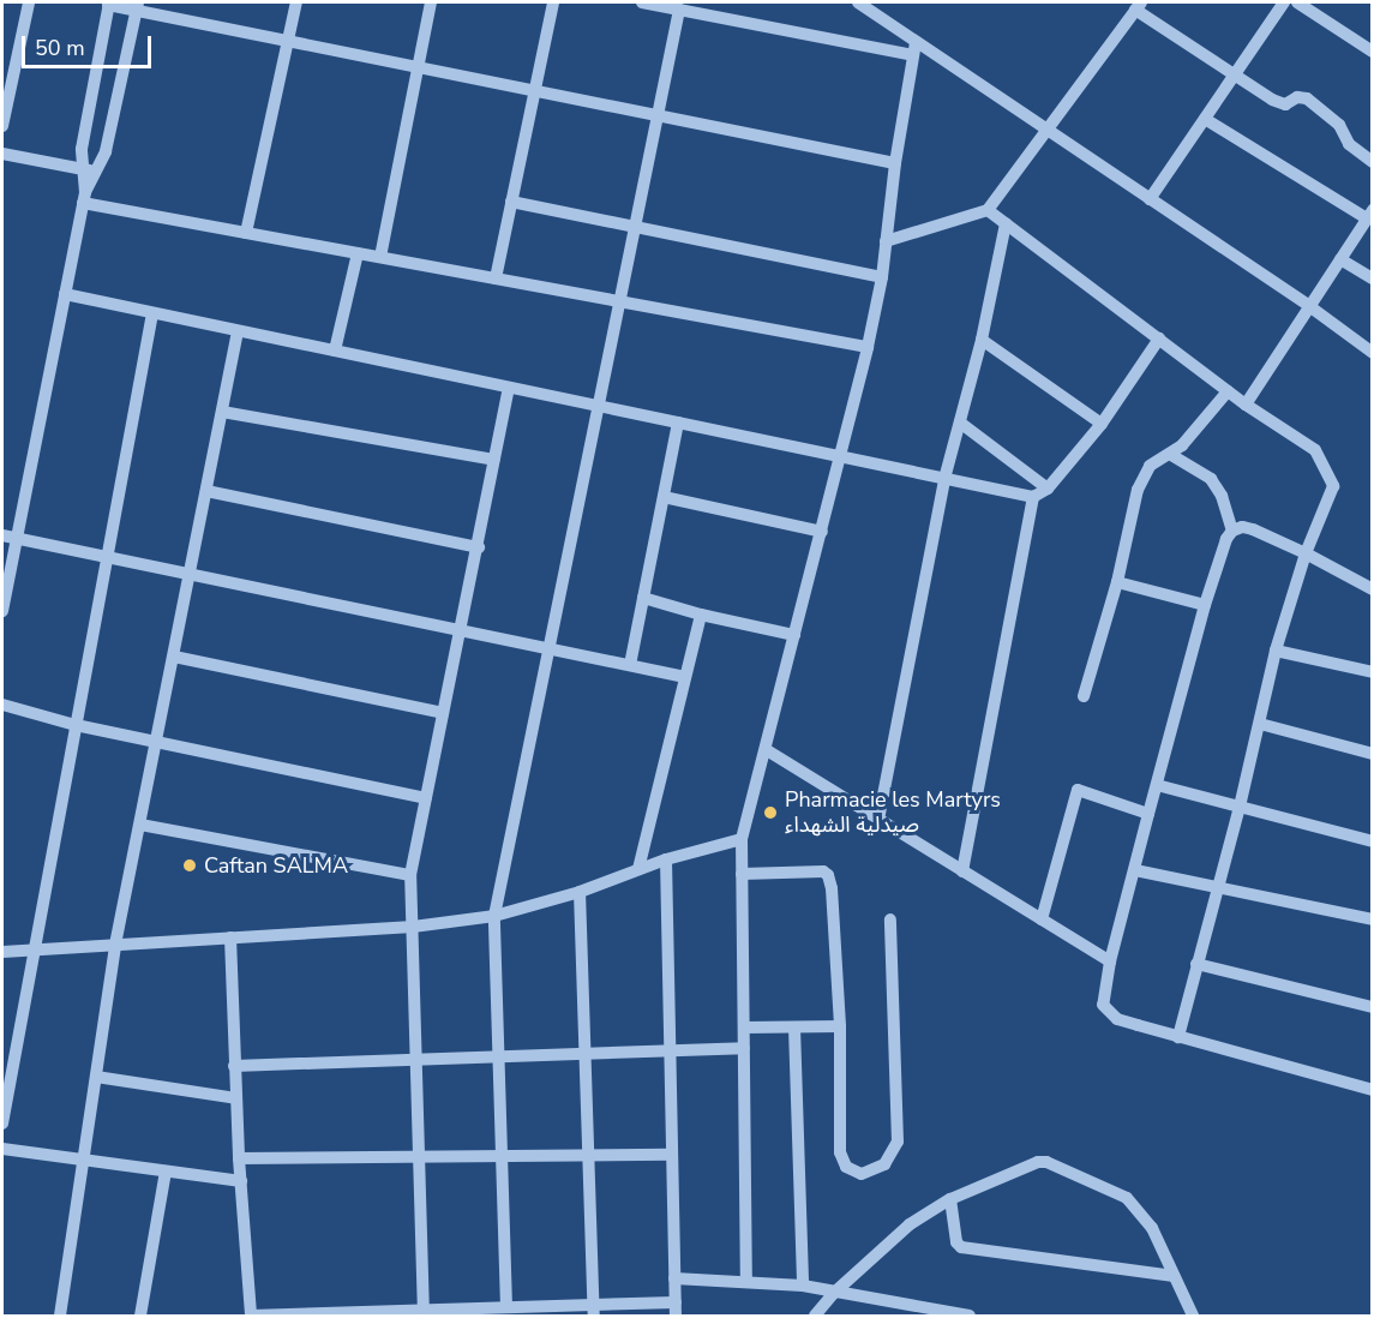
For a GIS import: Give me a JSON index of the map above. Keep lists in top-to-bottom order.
{
  "places": ["Pharmacie les Martyrs صيدلية الشهداء", "Caftan SALMA"],
  "scale_bar": "50 m"
}
